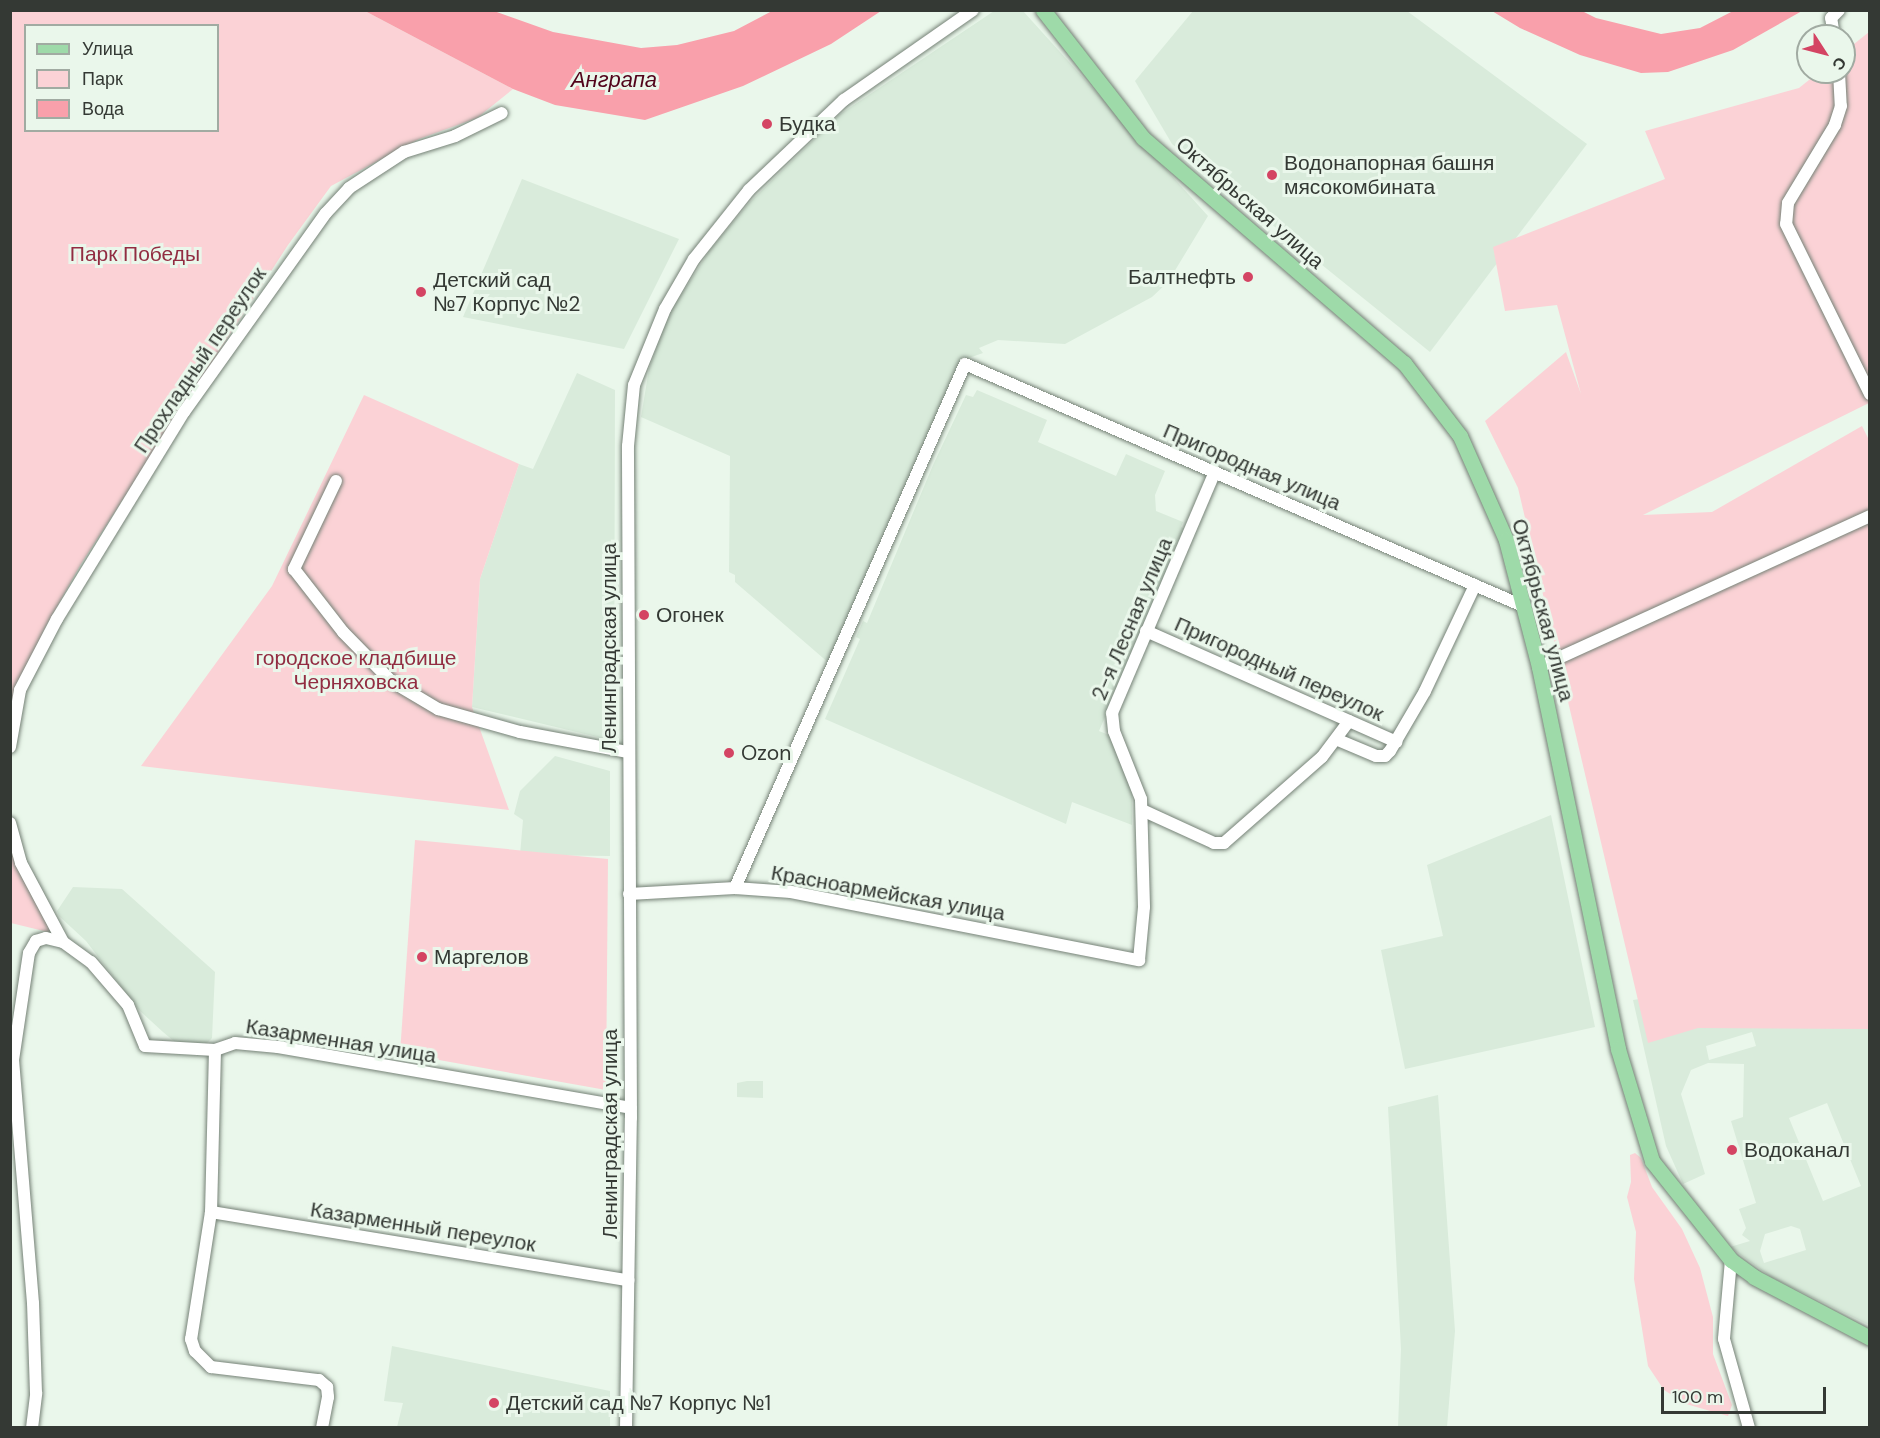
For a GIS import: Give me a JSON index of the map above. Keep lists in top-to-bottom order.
{
  "streets": {
    "main road": ["Октябрьская улица"],
    "street": [
      "Прохладный переулок",
      "Пригородная улица",
      "2-я Лесная улица",
      "Ленинградская улица",
      "Пригородный переулок",
      "Красноармейская улица",
      "Казарменная улица",
      "Казарменный переулок"
    ]
  },
  "crossings": [
    ["Октябрьская улица", "Пригородная улица"],
    ["Пригородная улица", "2-я Лесная улица"],
    ["Пригородная улица", "Красноармейская улица"],
    ["2-я Лесная улица", "Пригородный переулок"],
    ["2-я Лесная улица", "Красноармейская улица"],
    ["Ленинградская улица", "Красноармейская улица"],
    ["Ленинградская улица", "Казарменная улица"],
    ["Ленинградская улица", "Казарменный переулок"]
  ],
  "water": ["Анграпа"],
  "parks": ["Парк Победы", "городское кладбище Черняховска"],
  "places": [
    "Будка",
    "Водонапорная башня мясокомбината",
    "Балтнефть",
    "Детский сад №7 Корпус №2",
    "Огонек",
    "Ozon",
    "Маргелов",
    "Водоканал",
    "Детский сад №7 Корпус №1"
  ],
  "legend": ["Улица", "Парк", "Вода"],
  "scale_bar": "100 m",
  "north": "bottom right"
}
